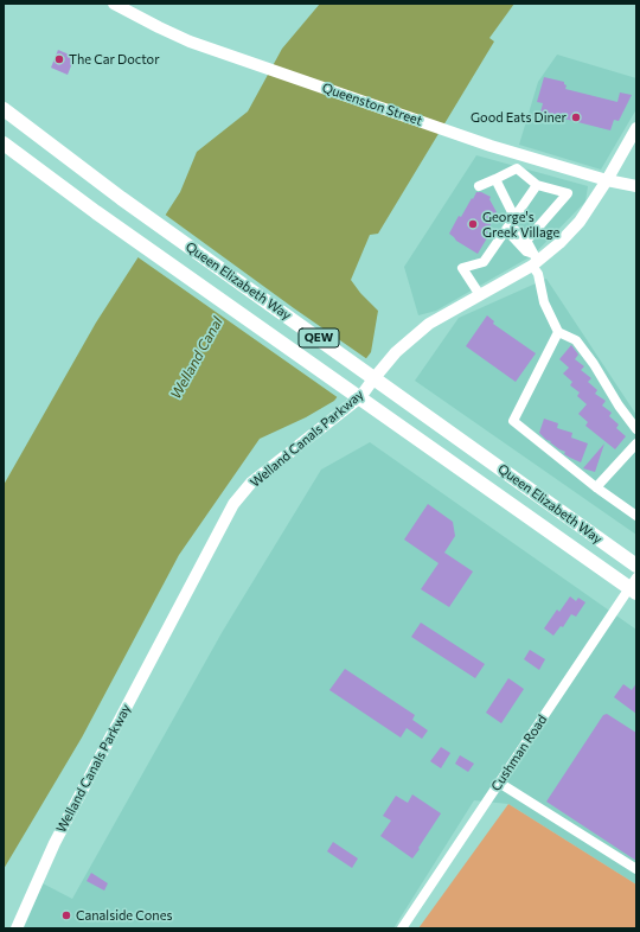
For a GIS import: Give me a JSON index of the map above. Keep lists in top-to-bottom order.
{
  "streets": {
    "highway": ["Queen Elizabeth Way", "QEW"],
    "main road": ["Queenston Street", "Welland Canals Parkway"],
    "street": ["Cushman Road"]
  },
  "crossings": [
    ["Queenston Street", "Welland Canals Parkway"]
  ],
  "water": ["Welland Canal"],
  "places": [
    "The Car Doctor",
    "Good Eats Diner",
    "George's Greek Village",
    "Canalside Cones"
  ]
}
